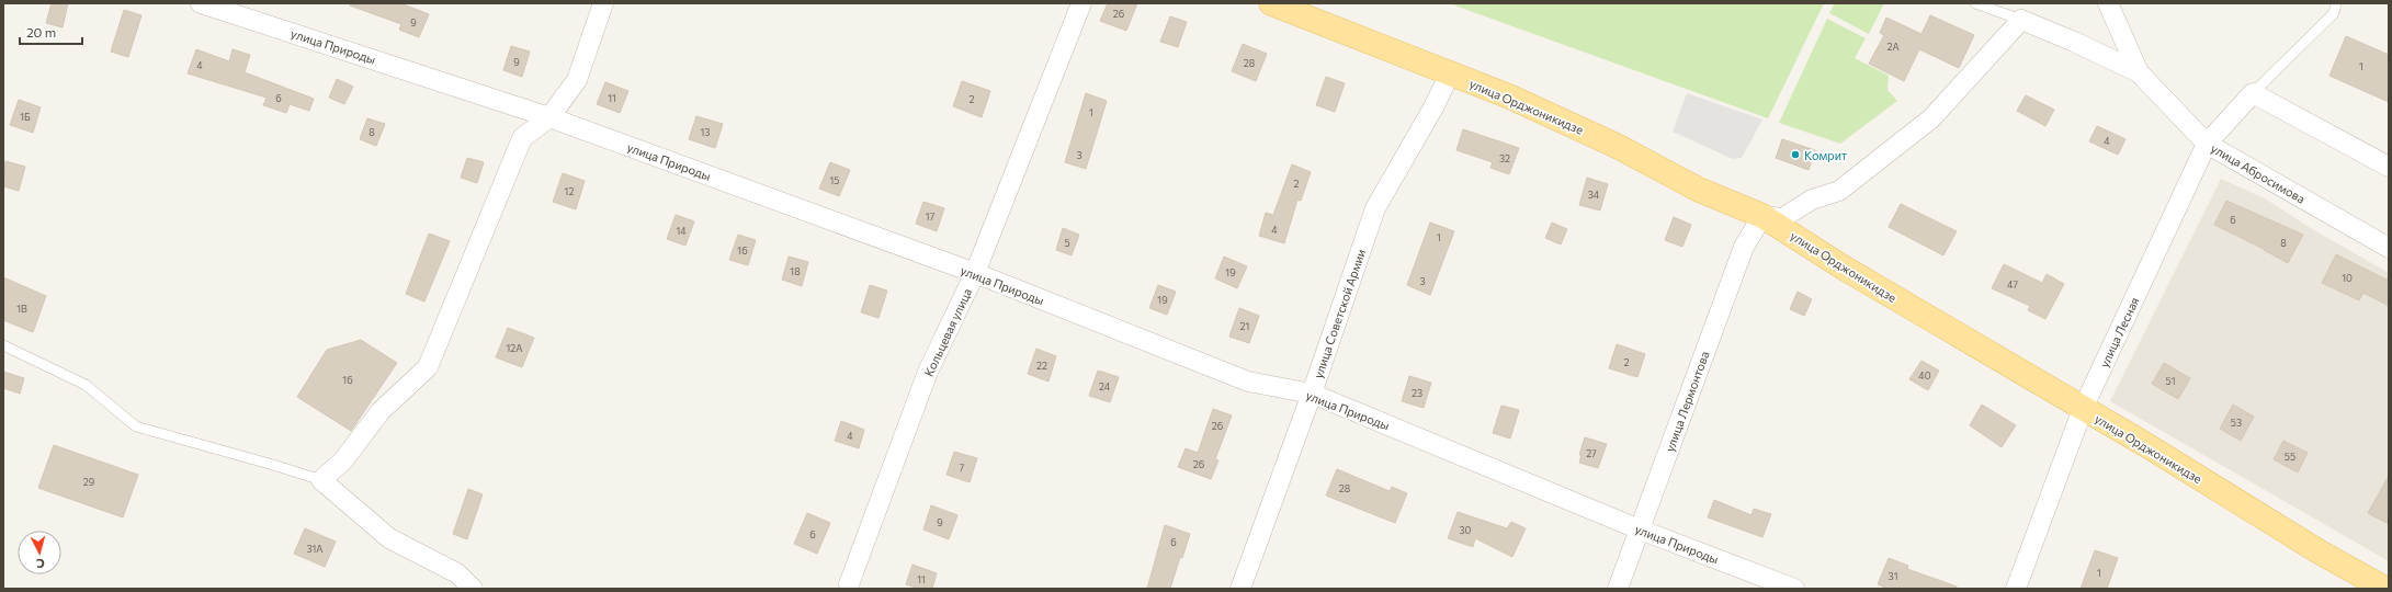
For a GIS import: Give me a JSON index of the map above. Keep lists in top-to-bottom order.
{
  "streets": {
    "main road": ["улица Орджоникидзе"],
    "street": [
      "улица Природы",
      "улица Абросимова",
      "улица Советской Армии",
      "Кольцевая улица",
      "улица Лесная",
      "улица Лермонтова"
    ]
  },
  "crossings": [
    ["улица Природы", "улица Советской Армии"],
    ["улица Природы", "Кольцевая улица"],
    ["улица Природы", "улица Лермонтова"],
    ["улица Орджоникидзе", "улица Советской Армии"],
    ["улица Орджоникидзе", "улица Лесная"],
    ["улица Орджоникидзе", "улица Лермонтова"],
    ["улица Абросимова", "улица Лесная"]
  ],
  "places": ["Комрит"],
  "house_numbers": [
    "26",
    "9",
    "2А",
    "9",
    "28",
    "4",
    "1",
    "6",
    "11",
    "2",
    "1",
    "1Б",
    "8",
    "13",
    "4",
    "3",
    "32",
    "15",
    "2",
    "12",
    "34",
    "17",
    "6",
    "4",
    "14",
    "1",
    "5",
    "8",
    "16",
    "18",
    "19",
    "10",
    "3",
    "47",
    "19",
    "1В",
    "21",
    "12А",
    "2",
    "22",
    "40",
    "16",
    "51",
    "24",
    "23",
    "53",
    "26",
    "4",
    "27",
    "55",
    "26",
    "7",
    "29",
    "28",
    "9",
    "30",
    "6",
    "6",
    "31А",
    "1",
    "31",
    "11"
  ],
  "scale_bar": "20 m",
  "north": "bottom"
}
